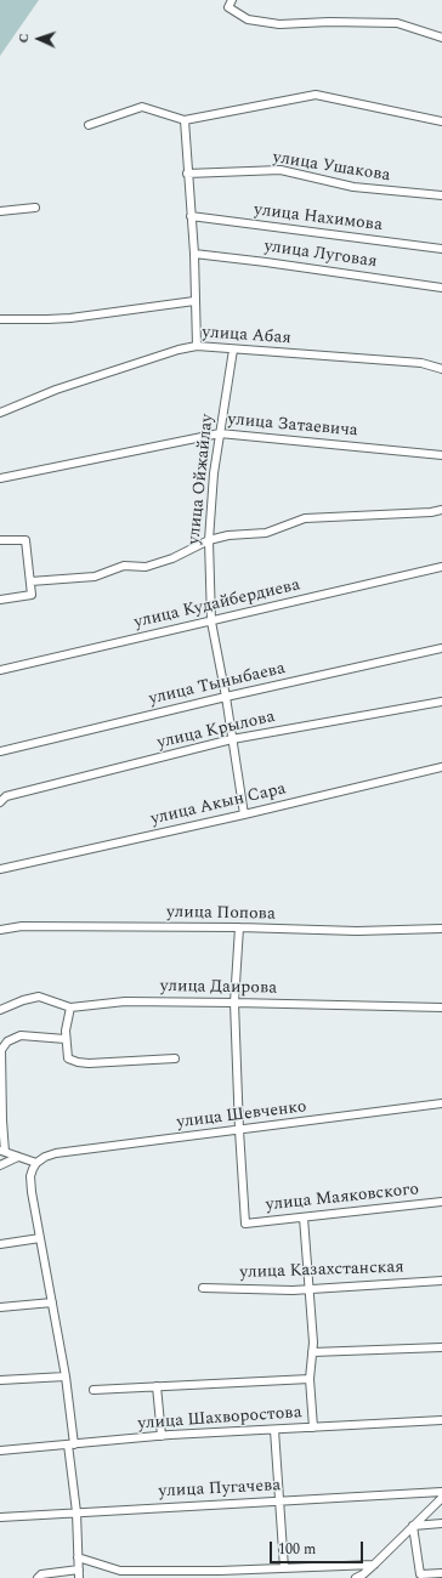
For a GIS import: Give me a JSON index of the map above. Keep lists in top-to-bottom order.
{
  "streets": {
    "street": [
      "улица Ушакова",
      "улица Нахимова",
      "улица Луговая",
      "улица Абая",
      "улица Затаевича",
      "улица Ойжайлау",
      "улица Кудайбердиева",
      "улица Тыныбаева",
      "улица Крылова",
      "улица Акын Сара",
      "улица Попова",
      "улица Даирова",
      "улица Шевченко",
      "улица Маяковского",
      "улица Казахстанская",
      "улица Шахворостова",
      "улица Пугачева"
    ]
  },
  "crossings": [
    ["улица Абая", "улица Ойжайлау"],
    ["улица Затаевича", "улица Ойжайлау"],
    ["улица Ойжайлау", "улица Кудайбердиева"],
    ["улица Ойжайлау", "улица Тыныбаева"],
    ["улица Ойжайлау", "улица Крылова"],
    ["улица Ойжайлау", "улица Акын Сара"],
    ["улица Шевченко", "улица Маяковского"]
  ],
  "scale_bar": "100 m",
  "north": "left"
}
